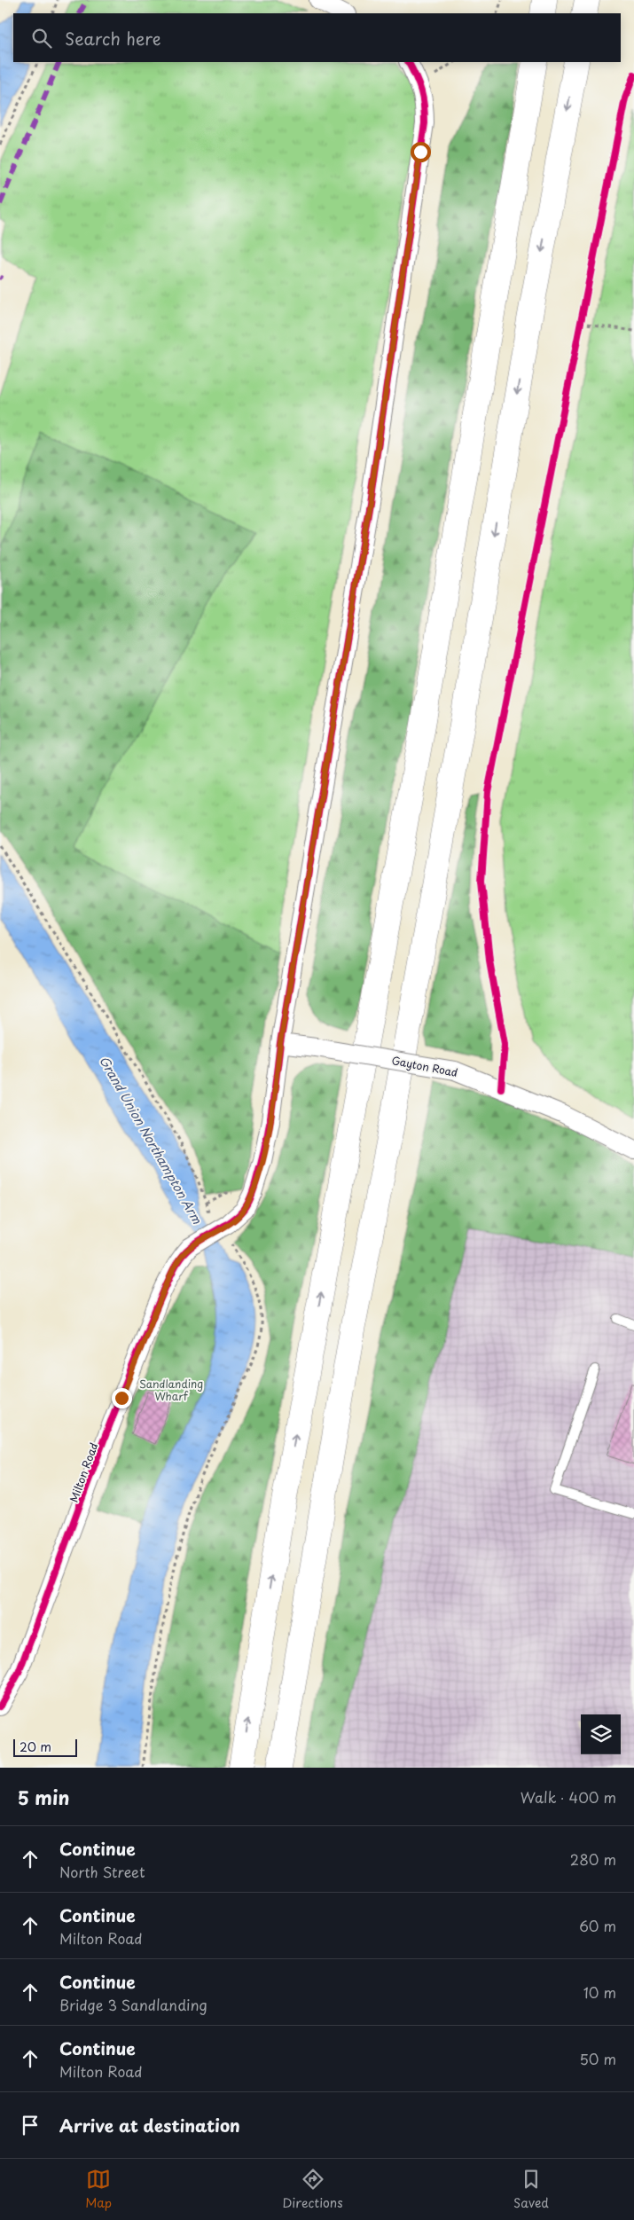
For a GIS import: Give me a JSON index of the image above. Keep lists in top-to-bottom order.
{
  "streets": {
    "street": ["Gayton Road", "Milton Road"]
  },
  "crossings": [
    ["Gayton Road", "Milton Road"]
  ],
  "water": ["Grand Union Northampton Arm"],
  "parks": ["Sandlanding Wharf"],
  "scale_bar": "20 m",
  "page": {
    "search": "Search here",
    "scale": "20 m",
    "heading": ["5 min", "Walk · 400 m"],
    "list": [
      ["Continue", "North Street", "280 m"],
      ["Continue", "Milton Road", "60 m"],
      ["Continue", "Bridge 3 Sandlanding", "10 m"],
      ["Continue", "Milton Road", "50 m"],
      "Arrive at destination"
    ],
    "nav": ["Map", "Directions", "Saved"]
  }
}
